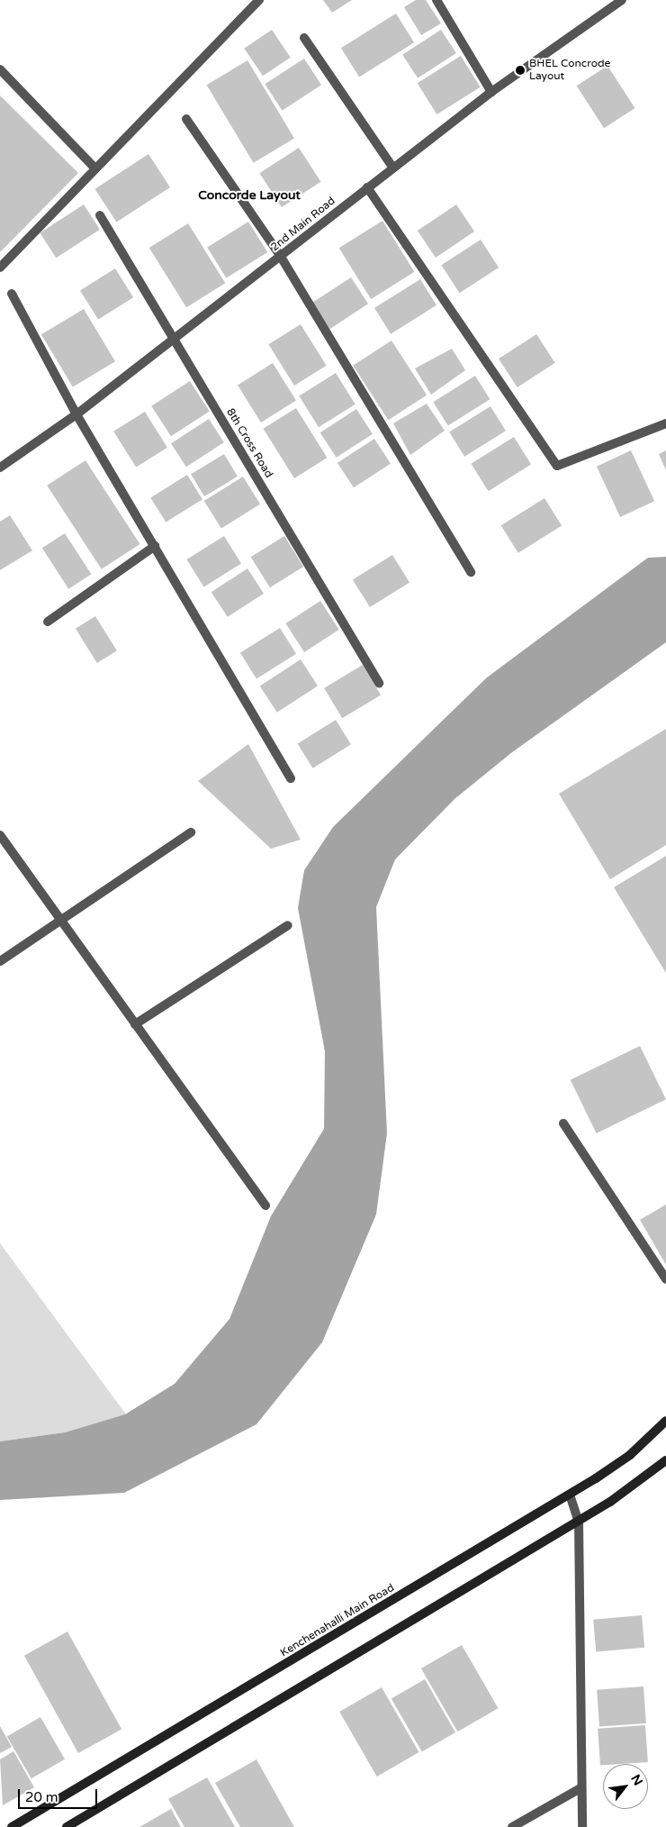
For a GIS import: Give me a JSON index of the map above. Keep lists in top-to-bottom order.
{
  "streets": {
    "main road": ["Kenchenahalli Main Road"],
    "street": ["2nd Main Road", "8th Cross Road"]
  },
  "crossings": [
    ["2nd Main Road", "8th Cross Road"]
  ],
  "districts": ["Concorde Layout"],
  "places": ["BHEL Concrode Layout"],
  "scale_bar": "20 m",
  "north": "top right"
}
